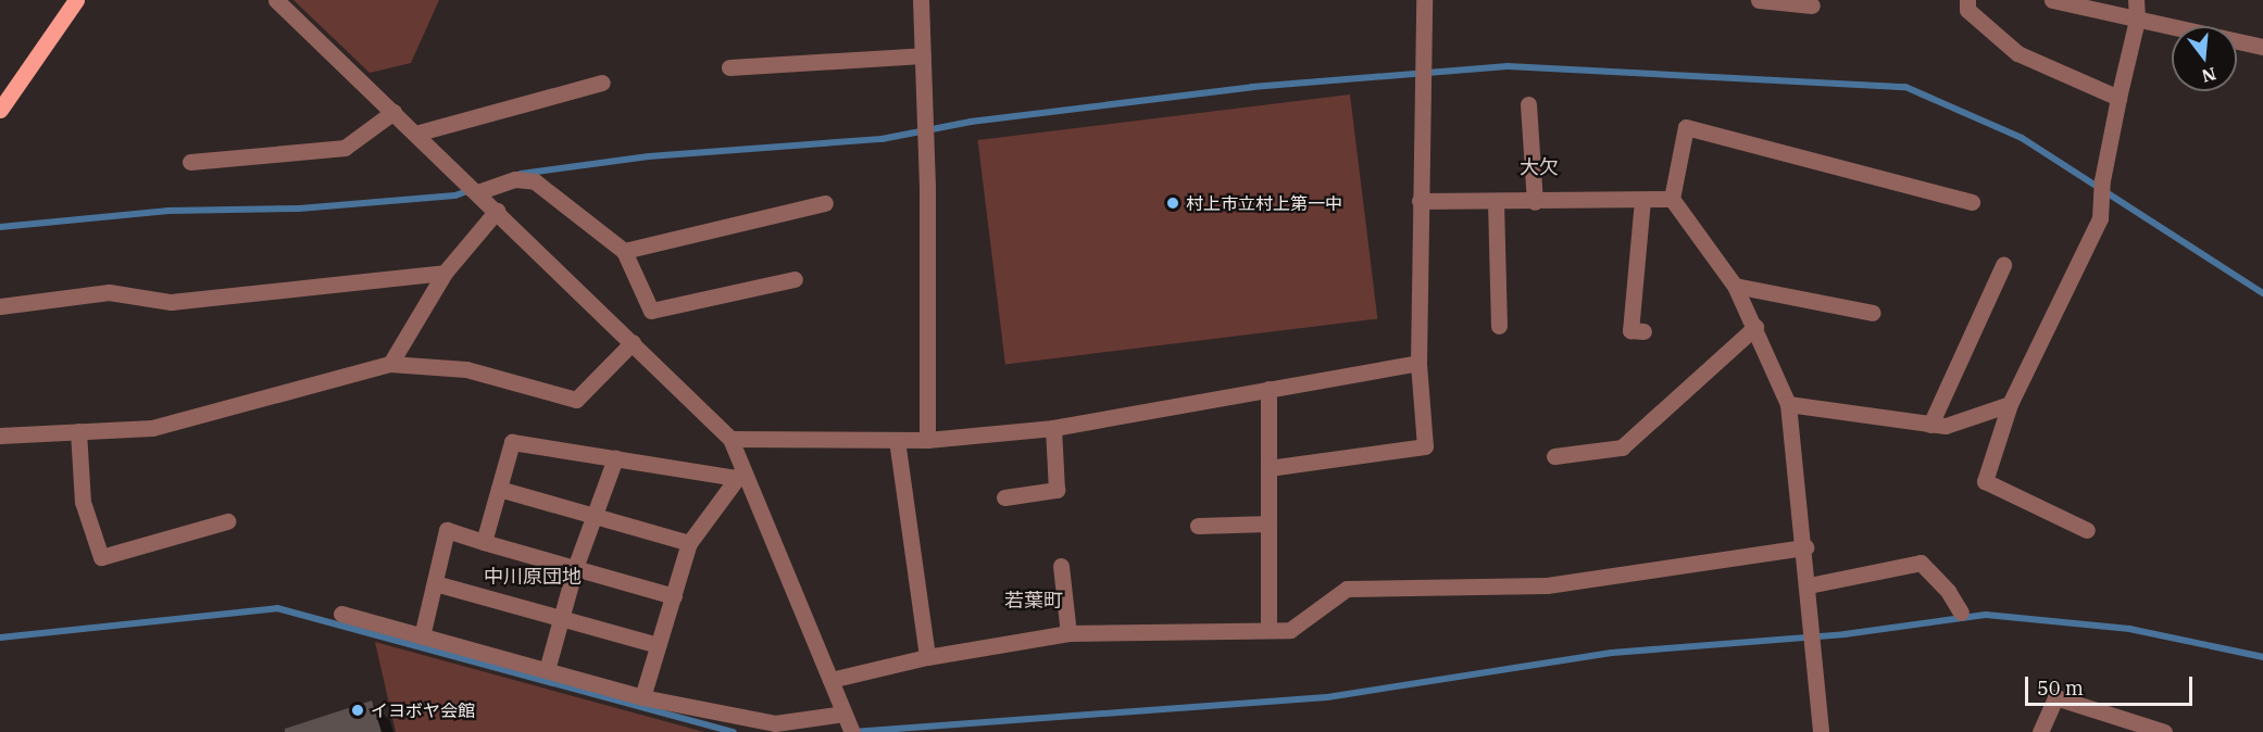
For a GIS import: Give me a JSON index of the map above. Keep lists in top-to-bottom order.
{
  "districts": ["大欠", "中川原団地", "若葉町"],
  "places": ["村上市立村上第一中", "イヨボヤ会館"],
  "scale_bar": "50 m",
  "north": "bottom"
}
